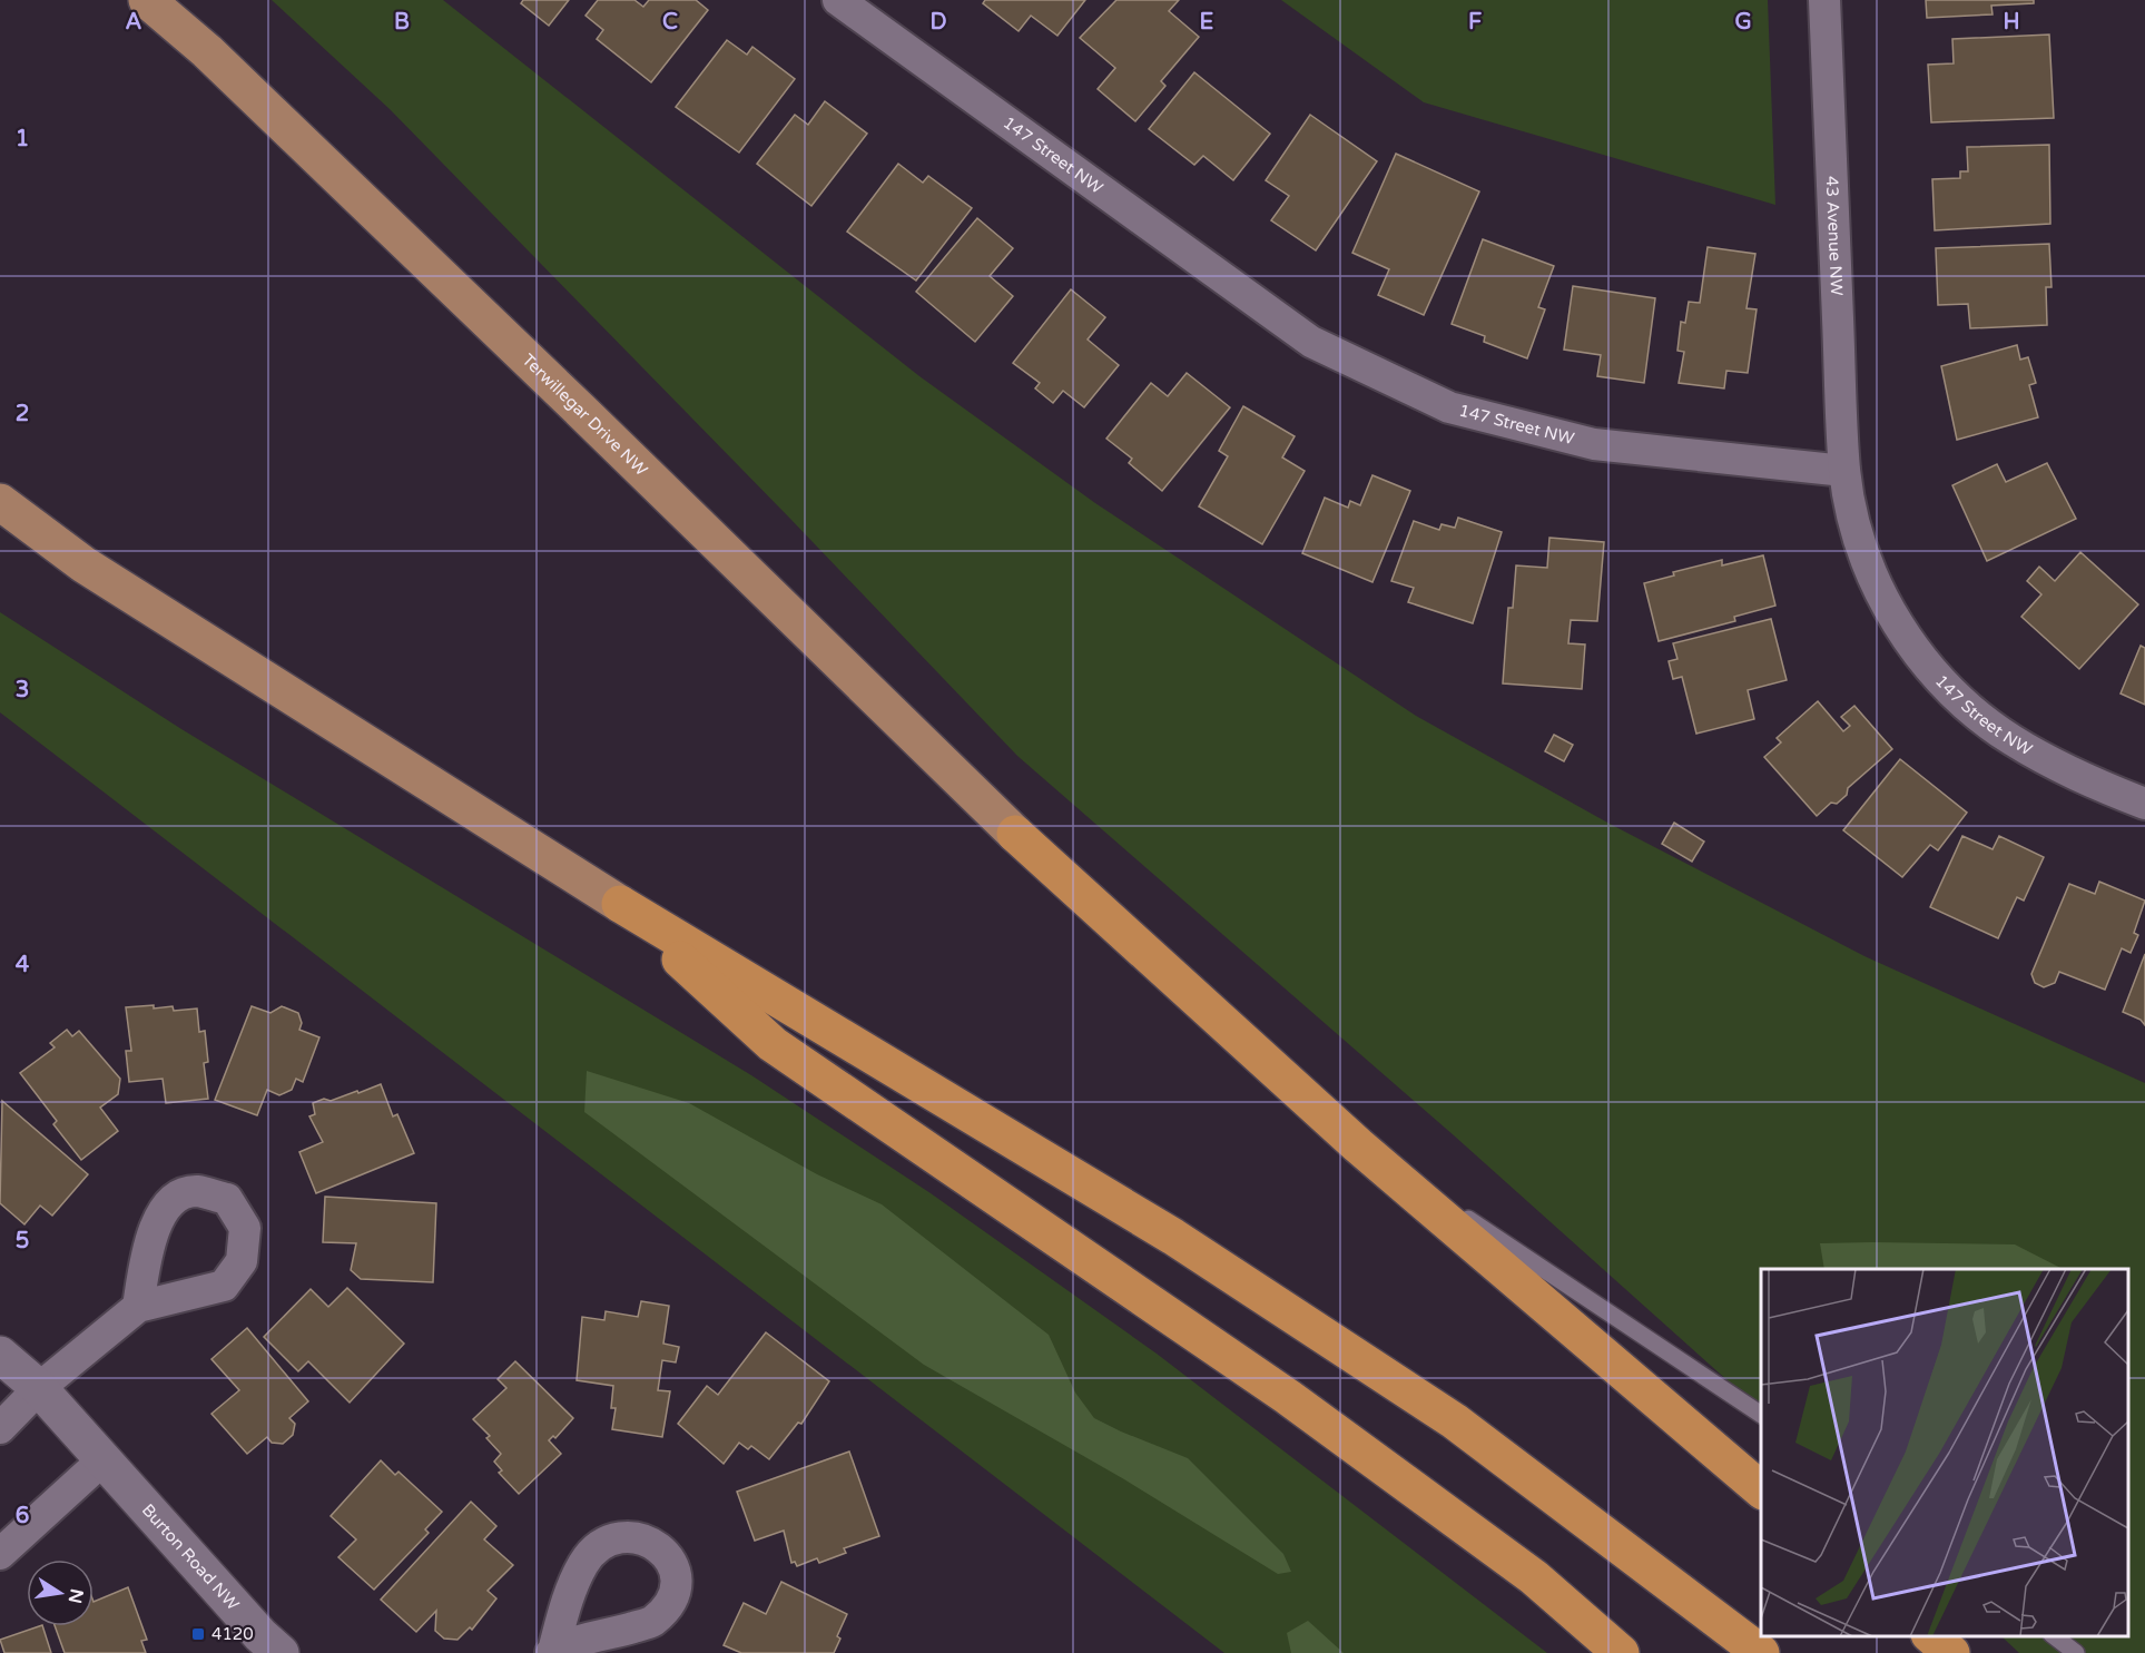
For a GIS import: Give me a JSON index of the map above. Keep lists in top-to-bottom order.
{
  "streets": {
    "main road": ["Terwillegar Drive NW"],
    "street": ["147 Street NW", "43 Avenue NW", "Burton Road NW"]
  },
  "crossings": [
    ["147 Street NW", "43 Avenue NW"]
  ],
  "places": {
    "transit": ["4120"]
  },
  "north": "right",
  "grid": {
    "columns": [
      "A",
      "B",
      "C",
      "D",
      "E",
      "F",
      "G",
      "H"
    ],
    "rows": [
      "1",
      "2",
      "3",
      "4",
      "5",
      "6"
    ]
  }
}
